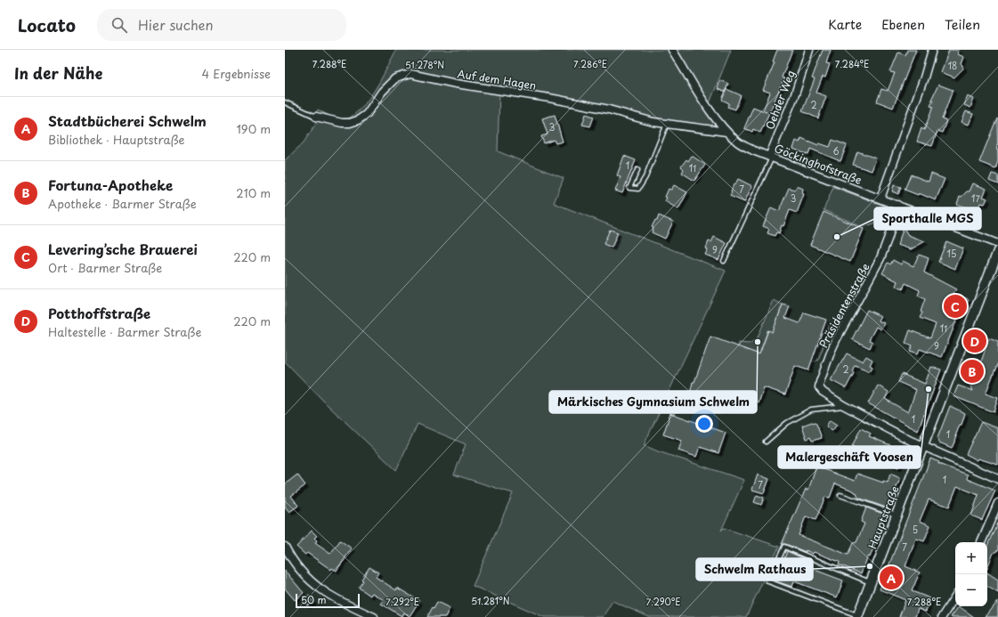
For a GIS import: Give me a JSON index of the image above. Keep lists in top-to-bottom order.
{
  "streets": {
    "street": [
      "Auf dem Hagen",
      "Oehder Weg",
      "Göckinghofstraße",
      "Präsidentenstraße",
      "Hauptstraße"
    ]
  },
  "crossings": [
    ["Auf dem Hagen", "Göckinghofstraße"],
    ["Oehder Weg", "Göckinghofstraße"],
    ["Göckinghofstraße", "Präsidentenstraße"],
    ["Präsidentenstraße", "Hauptstraße"]
  ],
  "places": [
    "Sporthalle MGS",
    "Märkisches Gymnasium Schwelm",
    "Malergeschäft Voosen",
    "Schwelm Rathaus"
  ],
  "house_numbers": [
    "18",
    "2",
    "3",
    "6",
    "1",
    "11",
    "7",
    "3",
    "17",
    "9",
    "15",
    "11",
    "9",
    "2",
    "1",
    "1",
    "1",
    "7",
    "5",
    "7"
  ],
  "scale_bar": "50 m",
  "page": {
    "header": "Locato",
    "search": "Hier suchen",
    "nav": ["Karte", "Ebenen", "Teilen"],
    "heading": ["In der Nähe", "4 Ergebnisse"],
    "list": [
      {
        "mark": "A",
        "name": "Stadtbücherei Schwelm",
        "note": "Bibliothek · Hauptstraße",
        "value": "190 m"
      },
      {
        "mark": "B",
        "name": "Fortuna-Apotheke",
        "note": "Apotheke · Barmer Straße",
        "value": "210 m"
      },
      {
        "mark": "C",
        "name": "Levering’sche Brauerei",
        "note": "Ort · Barmer Straße",
        "value": "220 m"
      },
      {
        "mark": "D",
        "name": "Potthoffstraße",
        "note": "Haltestelle · Barmer Straße",
        "value": "220 m"
      }
    ],
    "pins": [
      "C",
      "D",
      "B",
      "A"
    ],
    "map_buttons": ["+", "−"],
    "scale": "50 m"
  },
  "coordinates": [
    "7.288°E",
    "7.286°E",
    "7.284°E",
    "51.278°N",
    "51.281°N",
    "7.292°E",
    "7.290°E"
  ]
}
